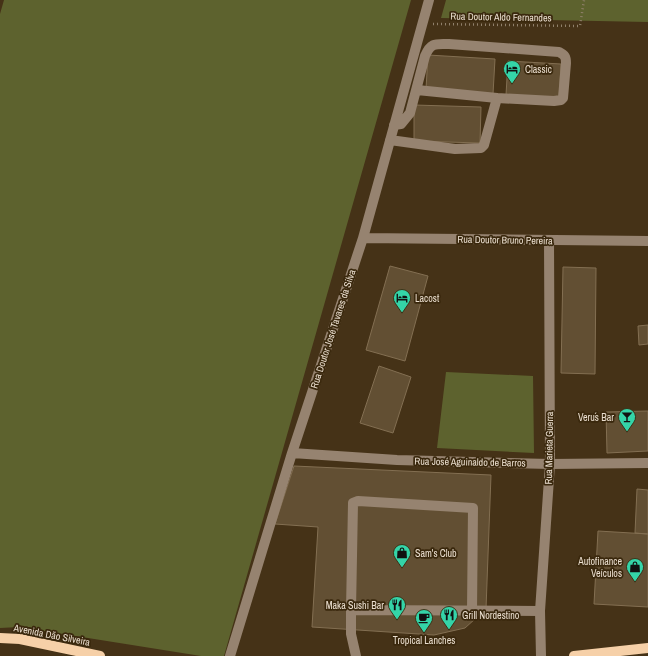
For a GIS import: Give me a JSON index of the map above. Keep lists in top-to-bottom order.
{
  "streets": {
    "main road": ["Avenida Dão Silveira"],
    "street": [
      "Rua Doutor Bruno Pereira",
      "Rua Doutor José Tavares da Silva",
      "Rua Marieta Guerra",
      "Rua José Aguinaldo de Barros"
    ],
    "path": ["Rua Doutor Aldo Fernandes"]
  },
  "crossings": [
    ["Rua Doutor Aldo Fernandes", "Rua Doutor José Tavares da Silva"],
    ["Rua Doutor Bruno Pereira", "Rua Doutor José Tavares da Silva"],
    ["Rua Doutor Bruno Pereira", "Rua Marieta Guerra"],
    ["Rua Doutor José Tavares da Silva", "Rua José Aguinaldo de Barros"],
    ["Rua Marieta Guerra", "Rua José Aguinaldo de Barros"]
  ],
  "places": {
    "hotel": ["Classic", "Lacost"],
    "bar": ["Veru´s Bar"],
    "shop": ["Sam's Club", "Autofinance Veículos"],
    "restaurant": ["Maka Sushi Bar", "Grill Nordestino"],
    "cafe": ["Tropical Lanches"]
  }
}
